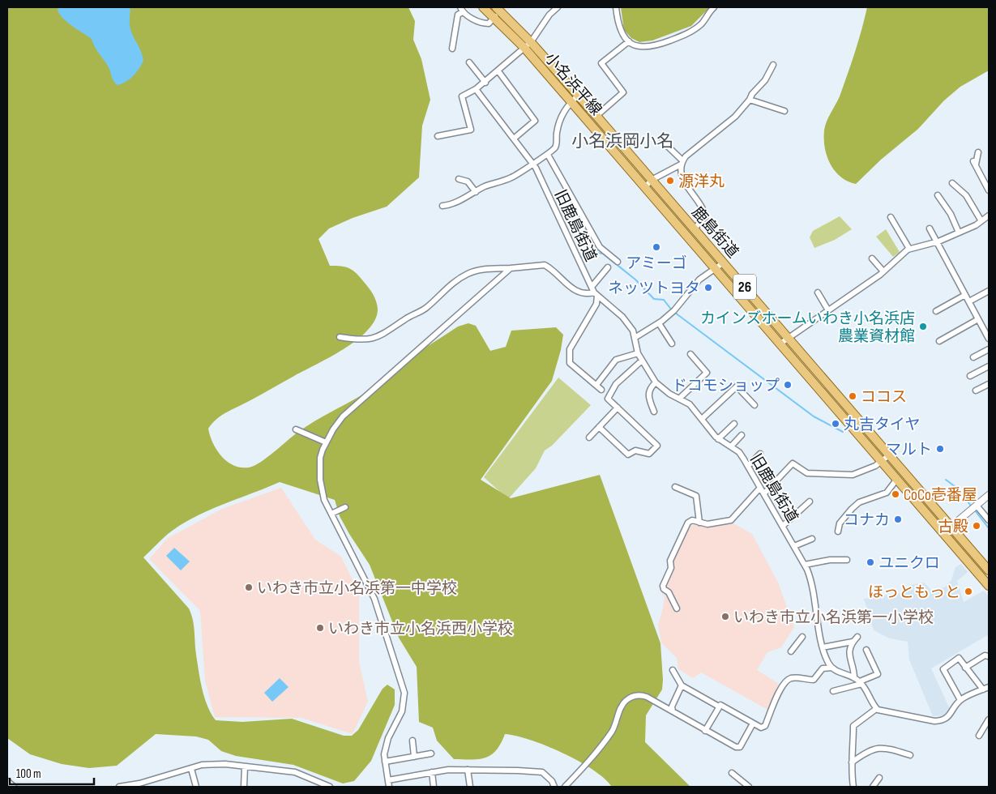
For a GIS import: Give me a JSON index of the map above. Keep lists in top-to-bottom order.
{
  "streets": {
    "main road": ["小名浜平線", "鹿島街道", "26"],
    "street": ["旧鹿島街道"]
  },
  "crossings": [
    ["小名浜平線", "鹿島街道"]
  ],
  "districts": ["小名浜岡小名"],
  "places": [
    "源洋丸",
    "アミーゴ",
    "ネッツトヨタ",
    "カインズホームいわき小名浜店 農業資材館",
    "ドコモショップ",
    "ココス",
    "丸吉タイヤ",
    "マルト",
    "CoCo壱番屋",
    "コナカ",
    "古殿",
    "ユニクロ",
    "いわき市立小名浜第一中学校",
    "ほっともっと",
    "いわき市立小名浜第一小学校",
    "いわき市立小名浜西小学校"
  ],
  "scale_bar": "100 m"
}
